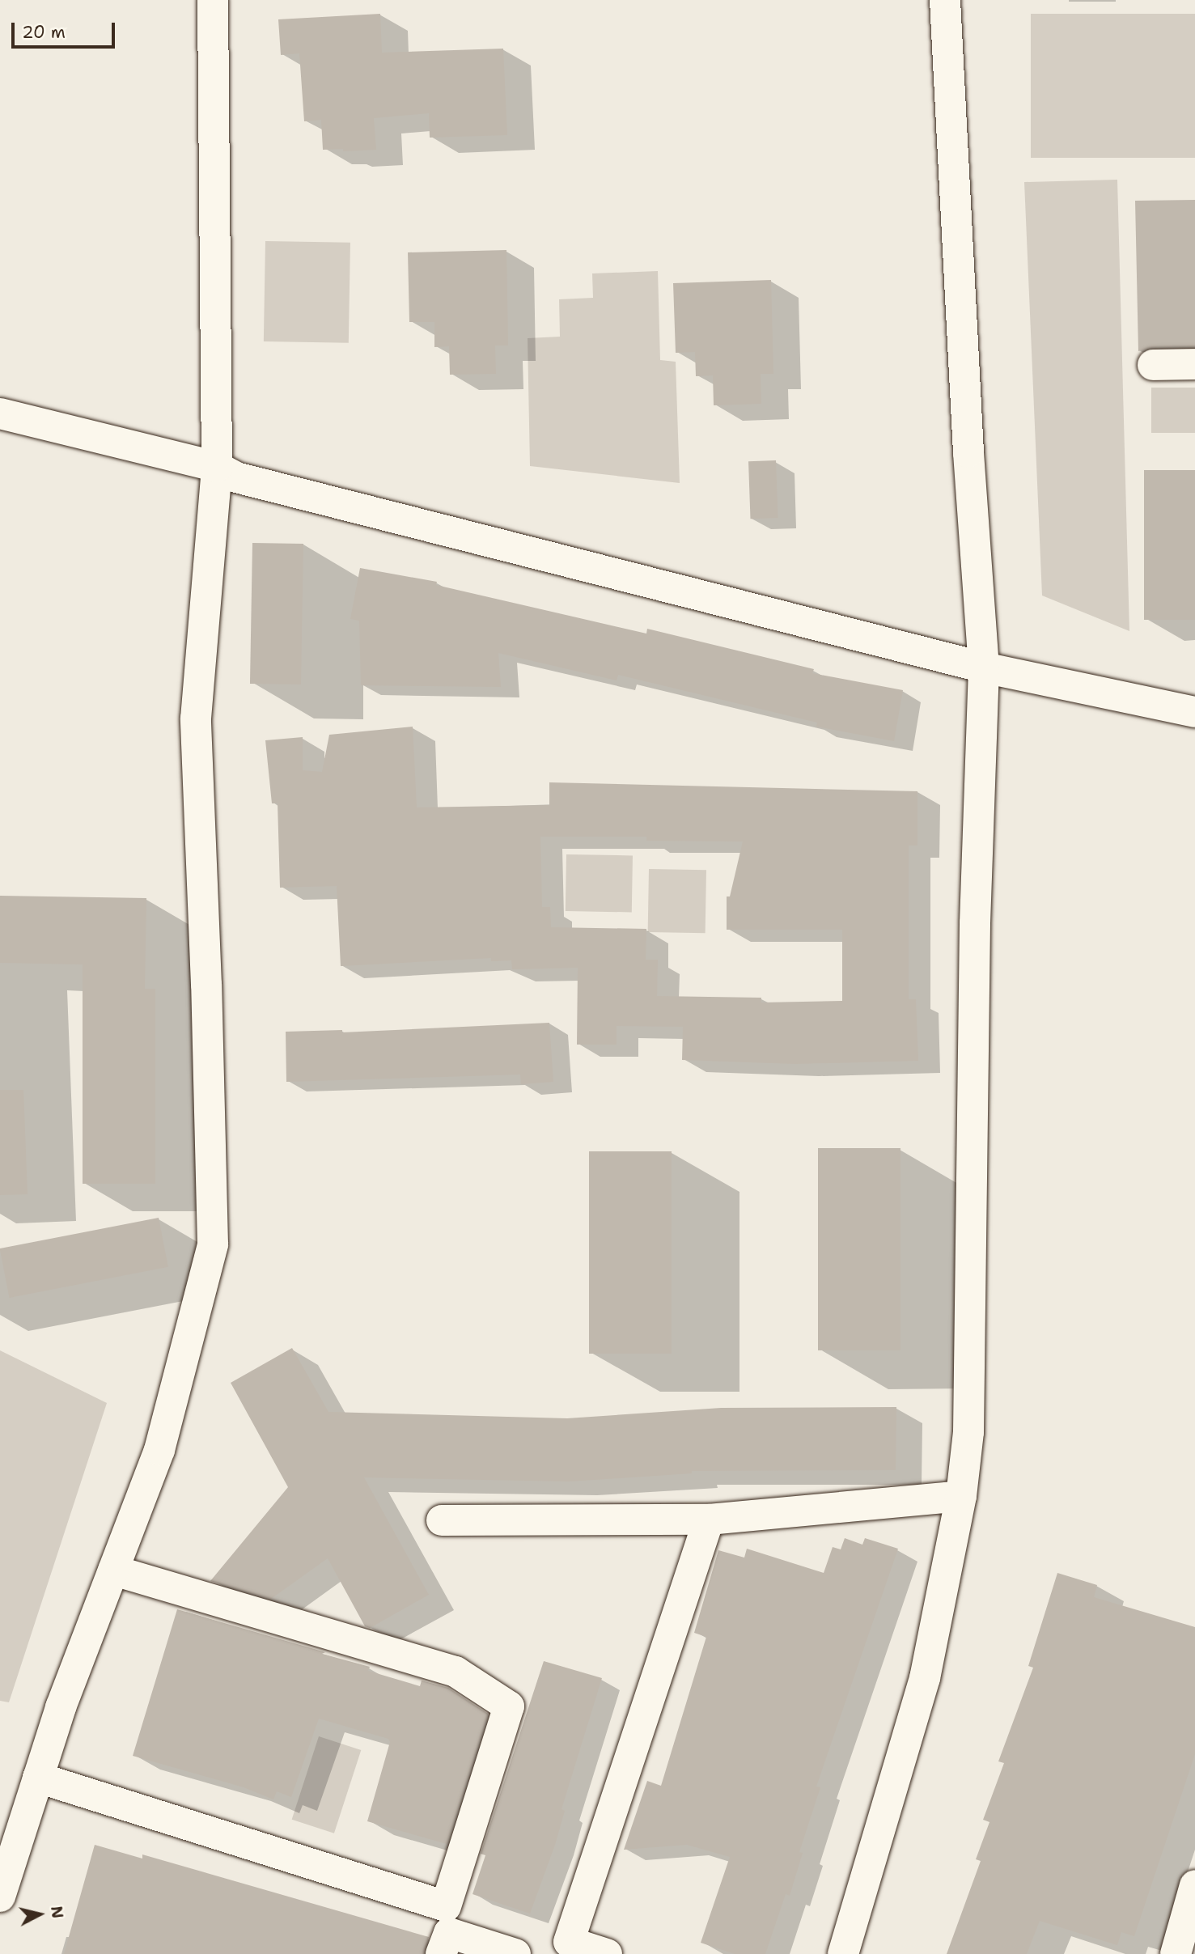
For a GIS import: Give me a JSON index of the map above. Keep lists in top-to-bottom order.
{
  "scale_bar": "20 m",
  "north": "right"
}
